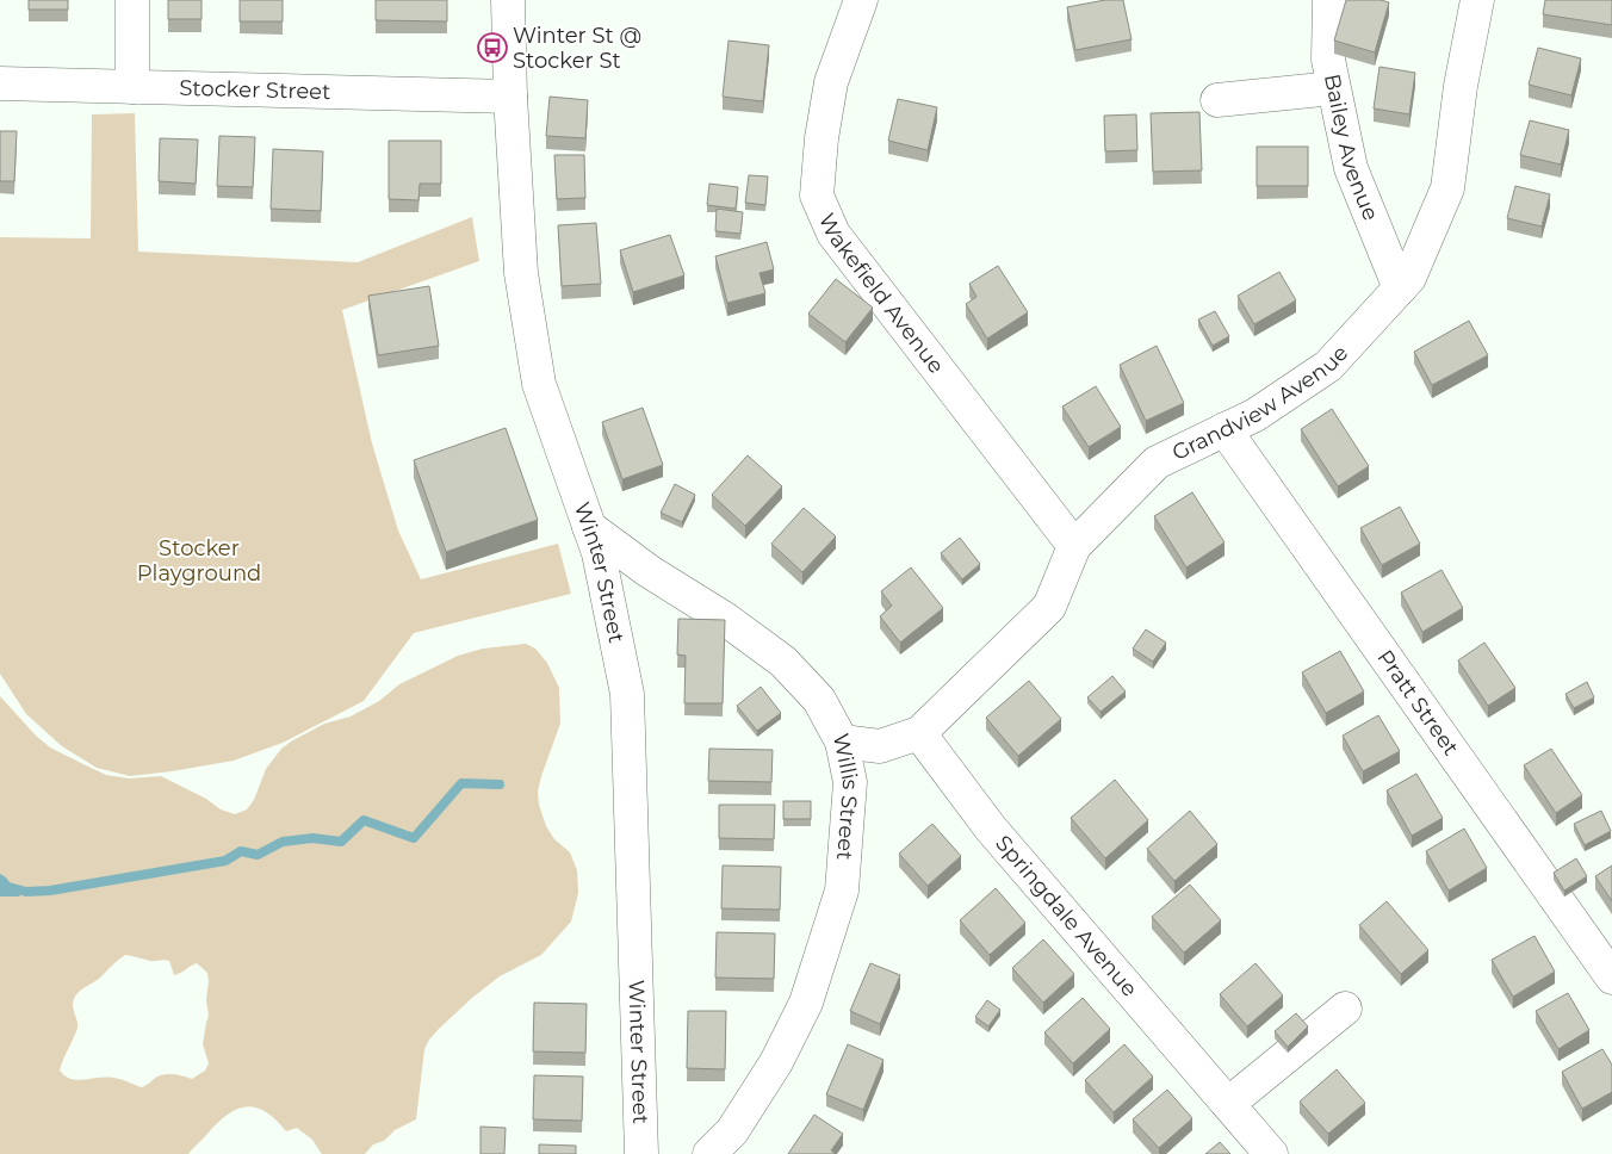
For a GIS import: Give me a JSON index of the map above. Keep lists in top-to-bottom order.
{
  "streets": {
    "street": [
      "Stocker Street",
      "Bailey Avenue",
      "Wakefield Avenue",
      "Grandview Avenue",
      "Winter Street",
      "Pratt Street",
      "Willis Street",
      "Springdale Avenue"
    ]
  },
  "crossings": [
    ["Stocker Street", "Winter Street"],
    ["Bailey Avenue", "Grandview Avenue"],
    ["Wakefield Avenue", "Grandview Avenue"],
    ["Grandview Avenue", "Pratt Street"],
    ["Grandview Avenue", "Springdale Avenue"],
    ["Winter Street", "Willis Street"]
  ],
  "parks": ["Stocker Playground"],
  "places": {
    "bus stop": ["Winter St @ Stocker St"]
  }
}
